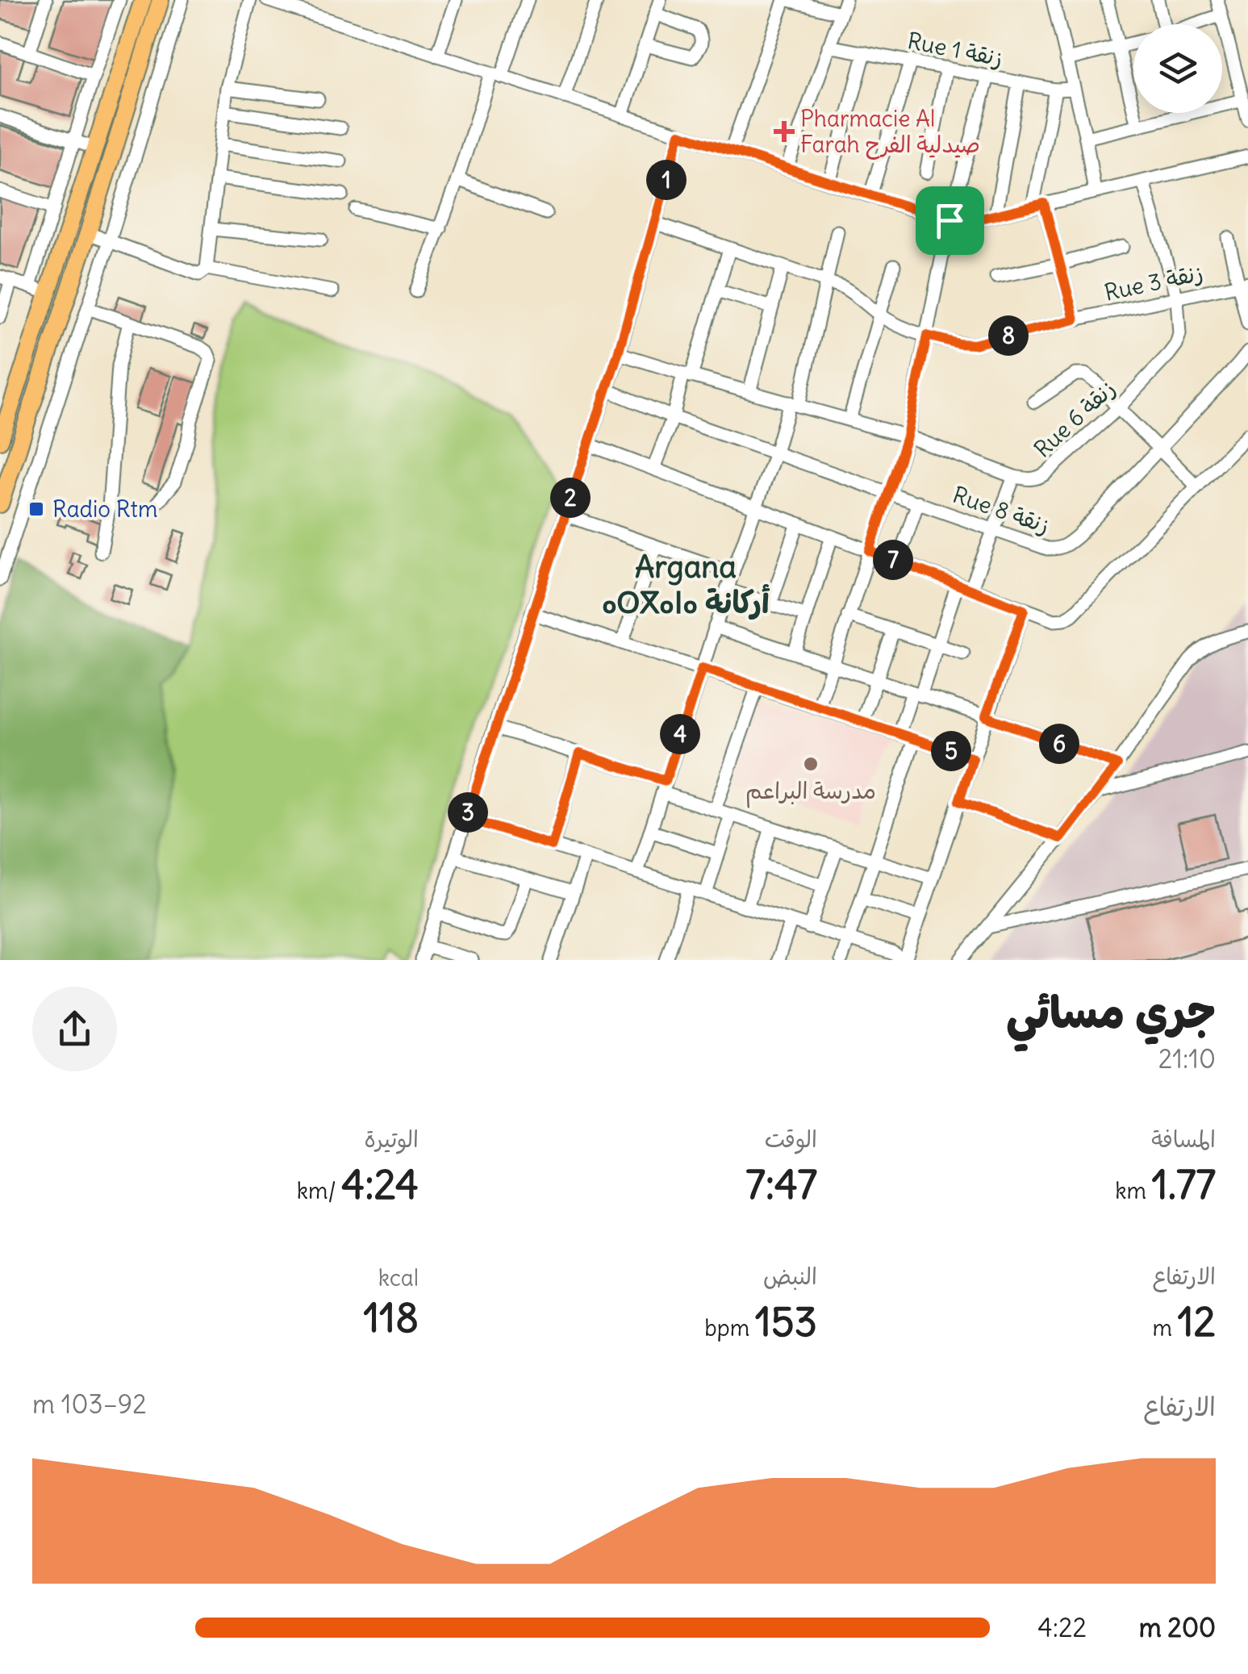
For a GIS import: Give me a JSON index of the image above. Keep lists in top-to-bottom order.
{
  "streets": {
    "street": [
      "Rue 1 زنقة",
      "Rue 3 زنقة",
      "Rue 6 زنقة",
      "Rue 8 زنقة"
    ]
  },
  "crossings": [
    ["Rue 3 زنقة", "Rue 6 زنقة"]
  ],
  "districts": ["Argana ⴰⵔⴳⴰⵏⴰ أركانة"],
  "places": {
    "health": ["Pharmacie Al Farah صيدلية الفرح"],
    "transit": ["Radio Rtm"],
    "other": ["مدرسة البراعم"]
  },
  "page": {
    "pins": [
      "1",
      "8",
      "2",
      "7",
      "4",
      "6",
      "5",
      "3"
    ],
    "heading": ["جري مسائي", "21:10"],
    "stats": [
      ["المسافة", "1.77 km"],
      ["الوقت", "7:47"],
      ["الوتيرة", "4:24 /km"],
      ["الارتفاع", "12 m"],
      ["النبض", "153 bpm"],
      ["kcal", "118"]
    ],
    "chart": ["الارتفاع", "92–103 m"],
    "list": [
      {
        "name": "200 m",
        "note": "4:22"
      }
    ]
  }
}
